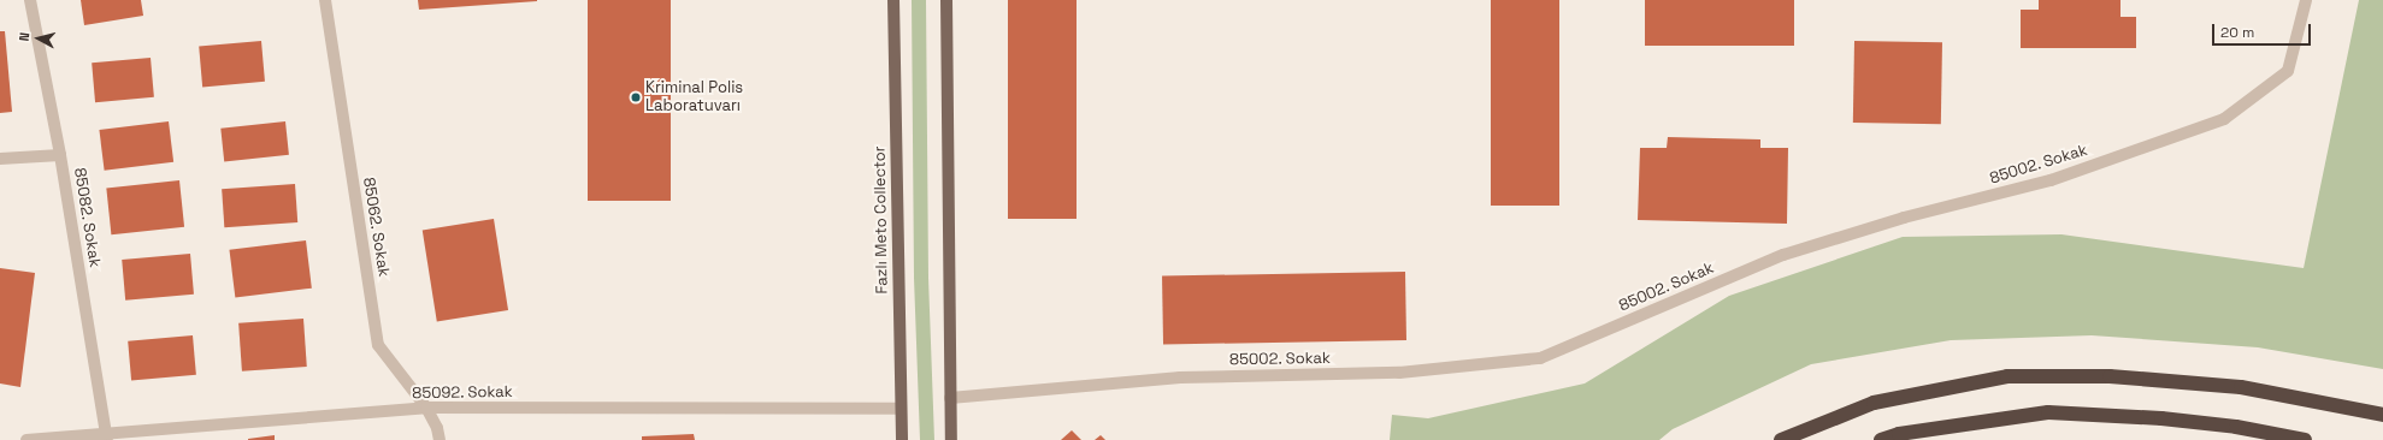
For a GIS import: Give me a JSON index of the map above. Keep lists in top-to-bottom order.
{
  "streets": {
    "main road": ["Fazlı Meto Collector"],
    "street": [
      "85002. Sokak",
      "85082. Sokak",
      "85062. Sokak",
      "85092. Sokak"
    ]
  },
  "crossings": [
    ["85082. Sokak", "85092. Sokak"],
    ["Fazlı Meto Collector", "85092. Sokak"],
    ["85062. Sokak", "85092. Sokak"]
  ],
  "places": ["Kriminal Polis Laboratuvarı"],
  "scale_bar": "20 m",
  "north": "left"
}
